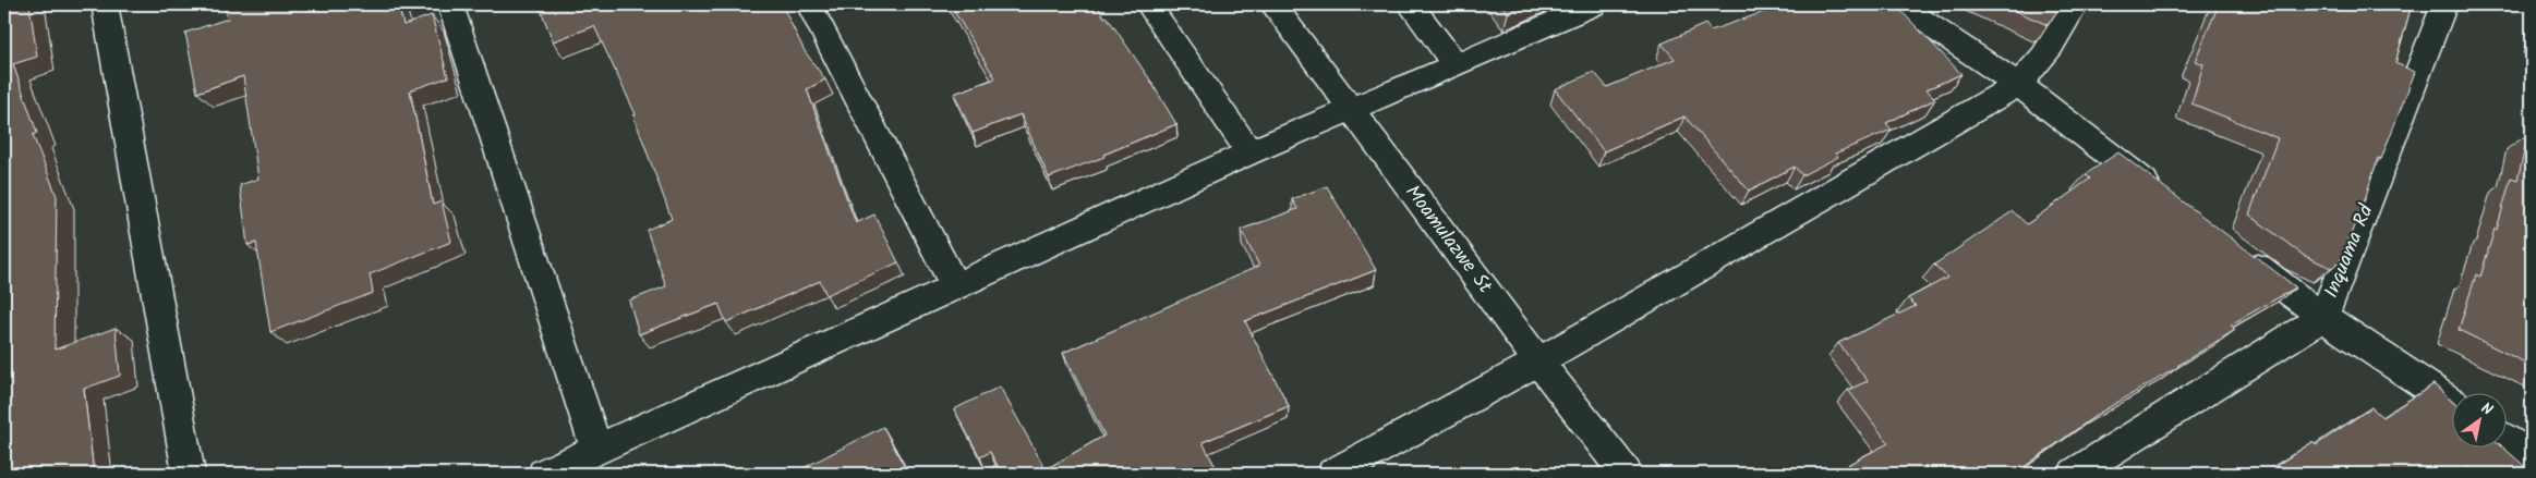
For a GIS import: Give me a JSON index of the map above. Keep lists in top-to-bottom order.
{
  "streets": {
    "street": ["Moamulazwe St", "Inquama Rd"]
  },
  "north": "top right"
}
